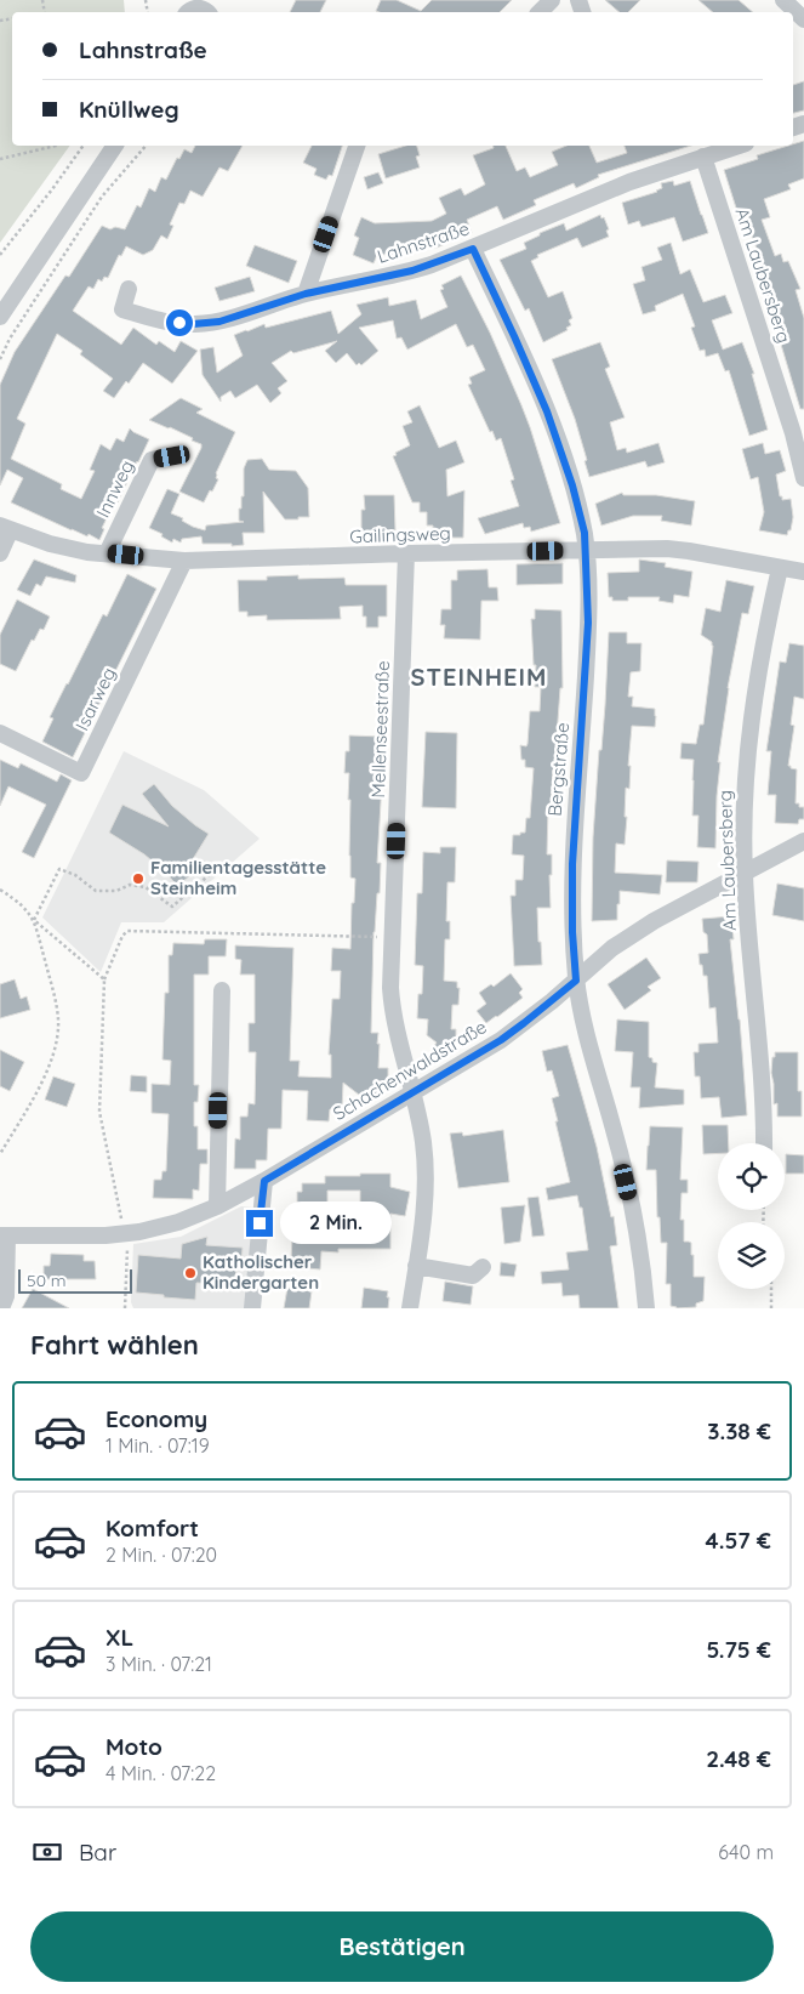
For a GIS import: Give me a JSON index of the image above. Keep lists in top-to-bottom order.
{
  "streets": {
    "street": [
      "Lahnstraße",
      "Am Laubersberg",
      "Innweg",
      "Gailingsweg",
      "Isarweg",
      "Mellenseestraße",
      "Bergstraße",
      "Schachenwaldstraße"
    ]
  },
  "crossings": [
    ["Lahnstraße", "Am Laubersberg"],
    ["Lahnstraße", "Bergstraße"],
    ["Am Laubersberg", "Gailingsweg"],
    ["Am Laubersberg", "Schachenwaldstraße"],
    ["Innweg", "Gailingsweg"],
    ["Gailingsweg", "Isarweg"],
    ["Gailingsweg", "Mellenseestraße"],
    ["Gailingsweg", "Bergstraße"],
    ["Mellenseestraße", "Schachenwaldstraße"],
    ["Bergstraße", "Schachenwaldstraße"]
  ],
  "districts": ["STEINHEIM"],
  "places": ["Familientagesstätte Steinheim", "Katholischer Kindergarten"],
  "scale_bar": "50 m",
  "page": {
    "banner": ["Lahnstraße", "Knüllweg"],
    "bubble": "2 Min.",
    "scale": "50 m",
    "heading": "Fahrt wählen",
    "list": [
      {
        "name": "Economy",
        "note": "1 Min. · 07:19",
        "value": "3.38 €"
      },
      {
        "name": "Komfort",
        "note": "2 Min. · 07:20",
        "value": "4.57 €"
      },
      {
        "name": "XL",
        "note": "3 Min. · 07:21",
        "value": "5.75 €"
      },
      {
        "name": "Moto",
        "note": "4 Min. · 07:22",
        "value": "2.48 €"
      }
    ],
    "pay": ["Bar", "640 m"],
    "buttons": "Bestätigen"
  }
}
